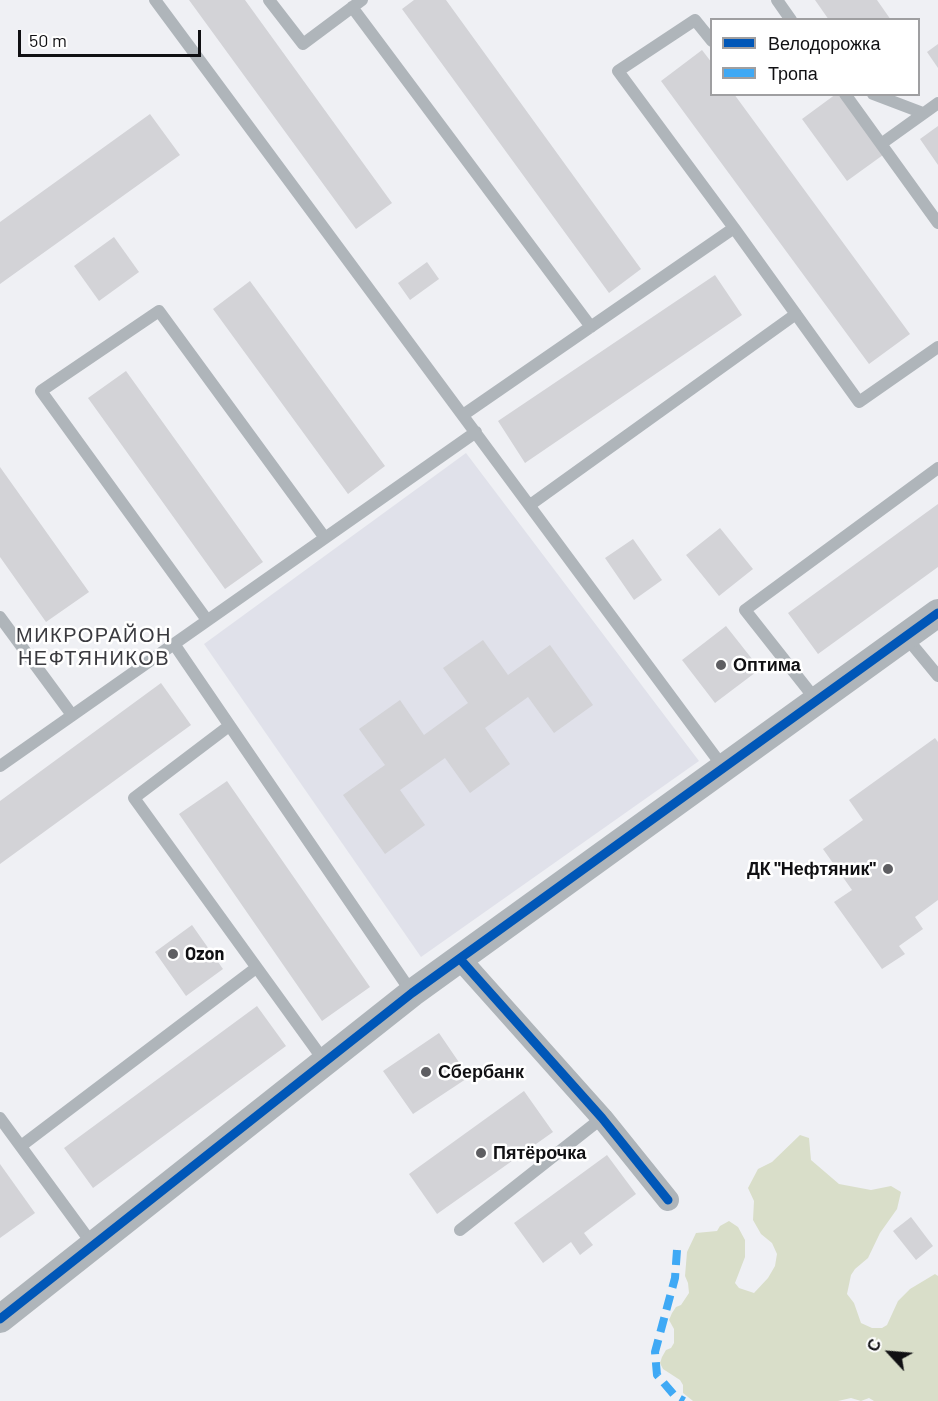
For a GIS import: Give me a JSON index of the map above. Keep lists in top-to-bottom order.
{
  "districts": ["МИКРОРАЙОН НЕФТЯНИКОВ"],
  "places": [
    "Оптима",
    "ДК \"Нефтяник\"",
    "Ozon",
    "Сбербанк",
    "Пятёрочка"
  ],
  "legend": ["Велодорожка", "Тропа"],
  "scale_bar": "50 m",
  "north": "top left"
}
